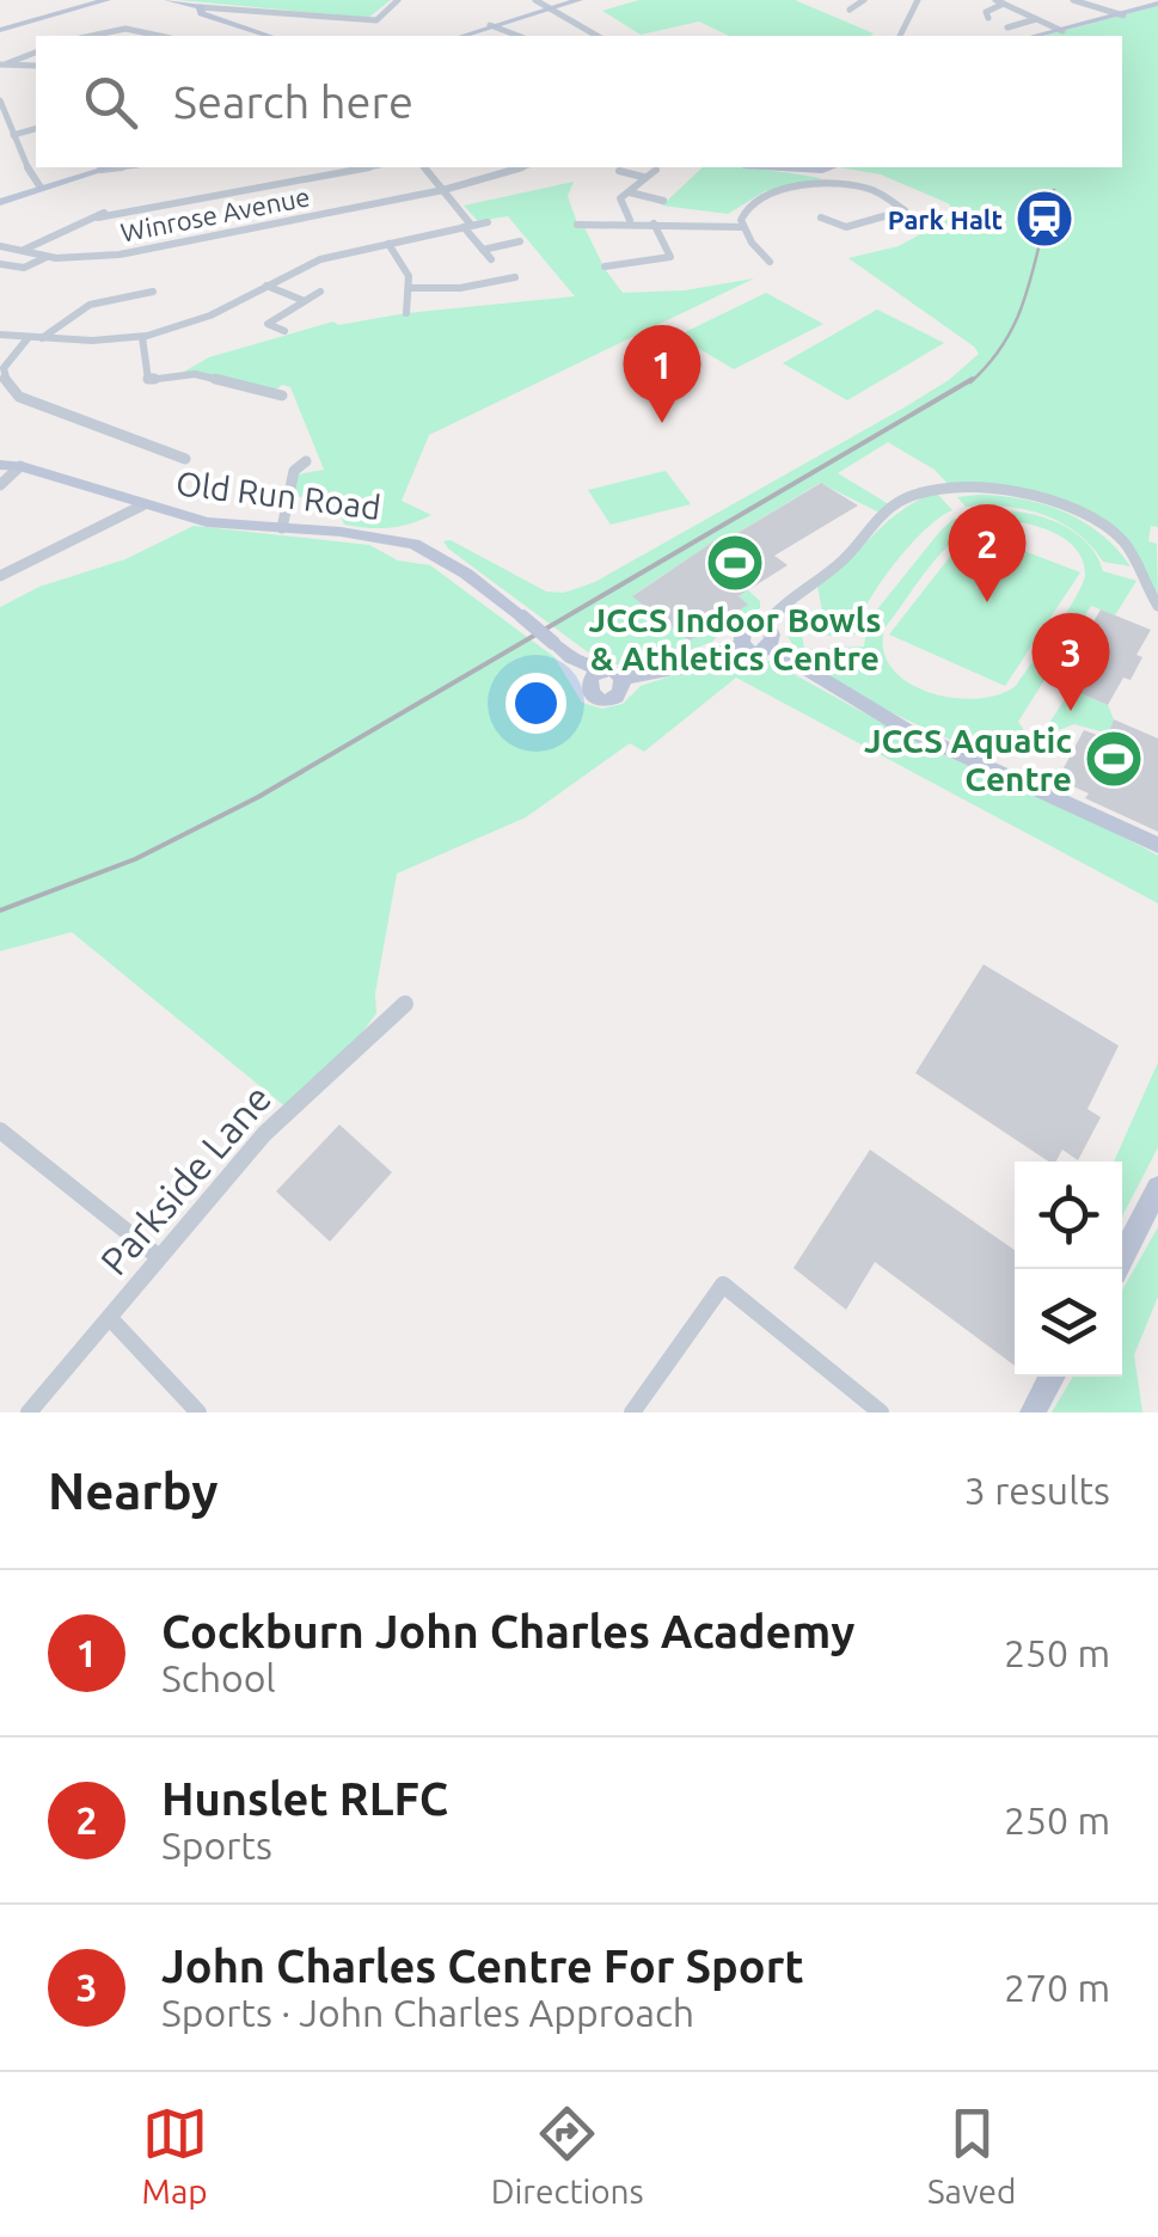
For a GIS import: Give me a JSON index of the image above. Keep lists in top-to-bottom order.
{
  "streets": {
    "street": ["Winrose Avenue", "Old Run Road", "Parkside Lane"]
  },
  "places": {
    "station": ["Park Halt"],
    "sports": ["JCCS Indoor Bowls & Athletics Centre", "JCCS Aquatic Centre"]
  },
  "page": {
    "search": "Search here",
    "pins": ["1", "2", "3"],
    "heading": ["Nearby", "3 results"],
    "list": [
      {
        "mark": "1",
        "name": "Cockburn John Charles Academy",
        "note": "School",
        "value": "250 m"
      },
      {
        "mark": "2",
        "name": "Hunslet RLFC",
        "note": "Sports",
        "value": "250 m"
      },
      {
        "mark": "3",
        "name": "John Charles Centre For Sport",
        "note": "Sports · John Charles Approach",
        "value": "270 m"
      }
    ],
    "nav": ["Map", "Directions", "Saved"]
  }
}
